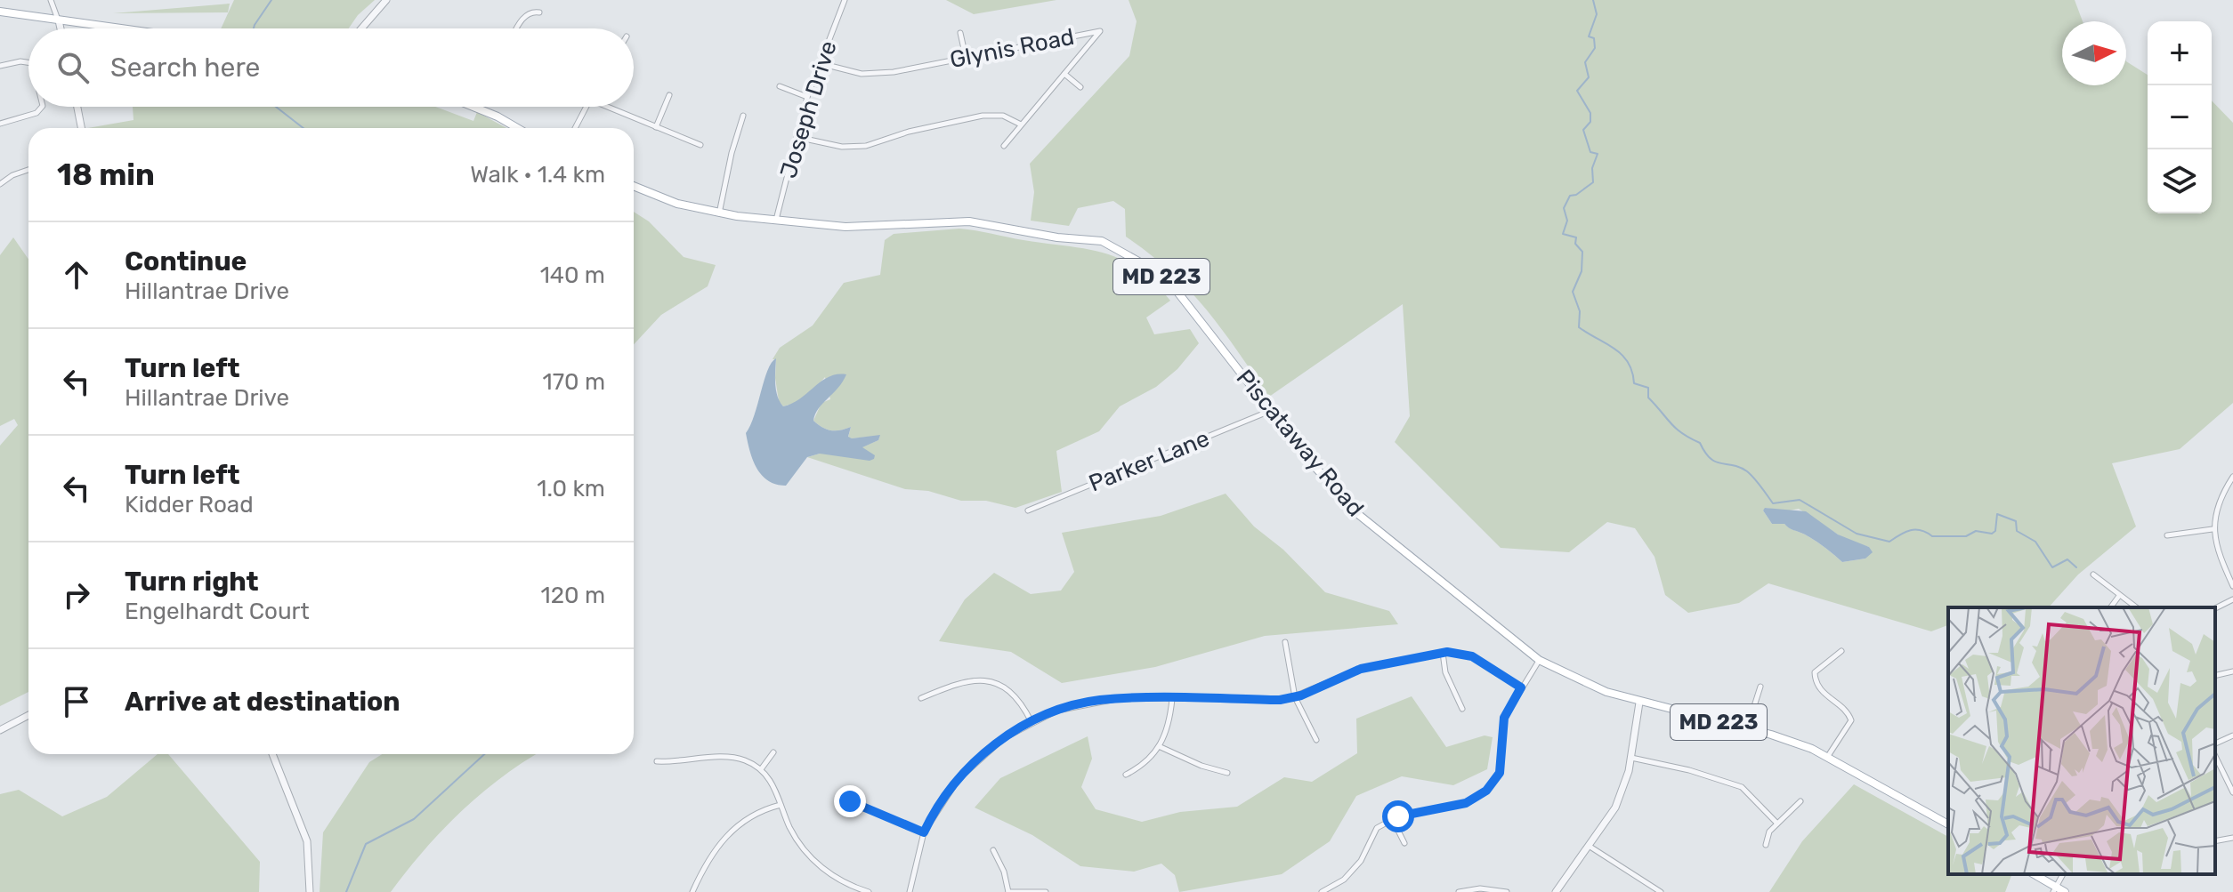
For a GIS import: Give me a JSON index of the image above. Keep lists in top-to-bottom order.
{
  "streets": {
    "main road": ["MD 223", "Piscataway Road"],
    "street": ["Glynis Road", "Joseph Drive", "Parker Lane"]
  },
  "crossings": [
    ["Glynis Road", "Joseph Drive"],
    ["Joseph Drive", "Piscataway Road"],
    ["Piscataway Road", "Parker Lane"]
  ],
  "north": "right",
  "page": {
    "map_buttons": ["+", "−"],
    "search": "Search here",
    "heading": ["18 min", "Walk · 1.4 km"],
    "list": [
      ["Continue", "Hillantrae Drive", "140 m"],
      ["Turn left", "Hillantrae Drive", "170 m"],
      ["Turn left", "Kidder Road", "1.0 km"],
      ["Turn right", "Engelhardt Court", "120 m"],
      "Arrive at destination"
    ]
  }
}
